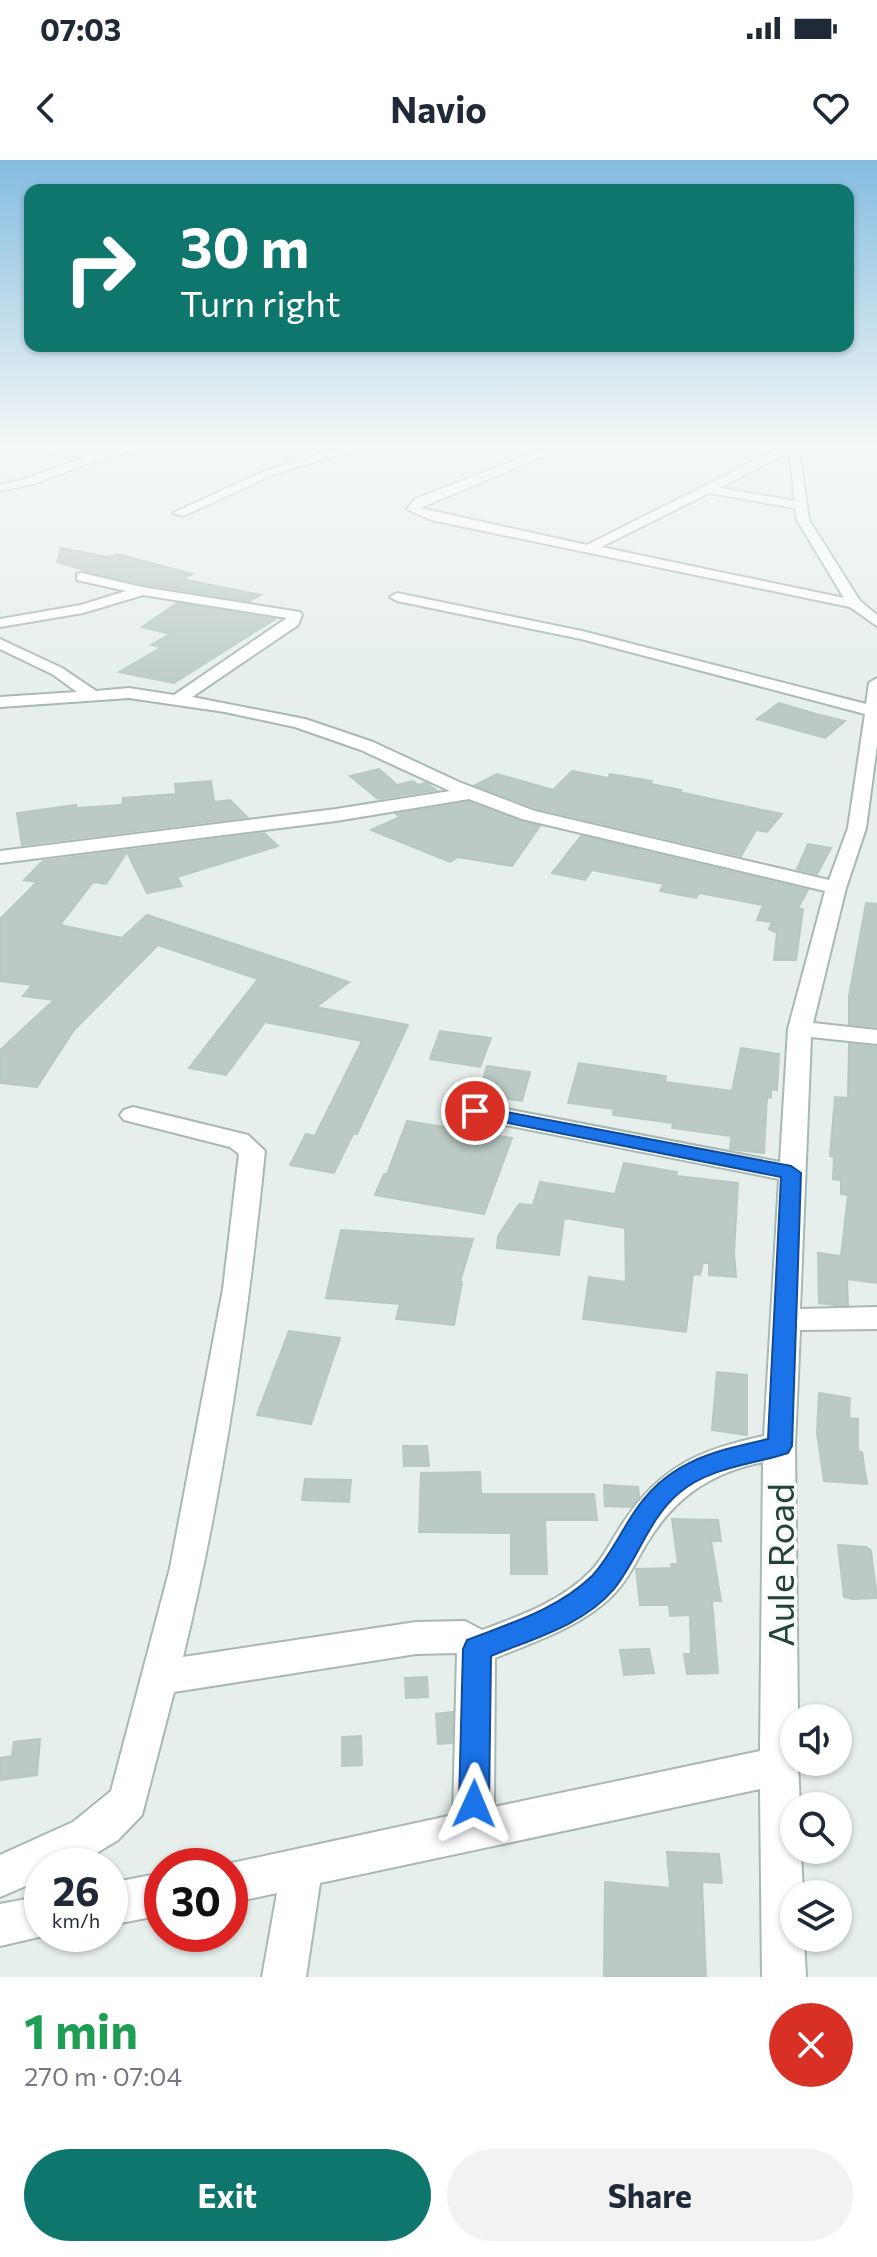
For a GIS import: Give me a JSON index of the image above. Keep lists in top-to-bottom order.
{
  "streets": {
    "street": ["Aule Road"]
  },
  "page": {
    "status": "07:03",
    "header": "Navio",
    "turn": ["30 m", "Turn right"],
    "speed": "26 km/h",
    "limit": "30",
    "heading": ["1 min", "270 m · 07:04"],
    "buttons": ["Exit", "Share"]
  }
}
